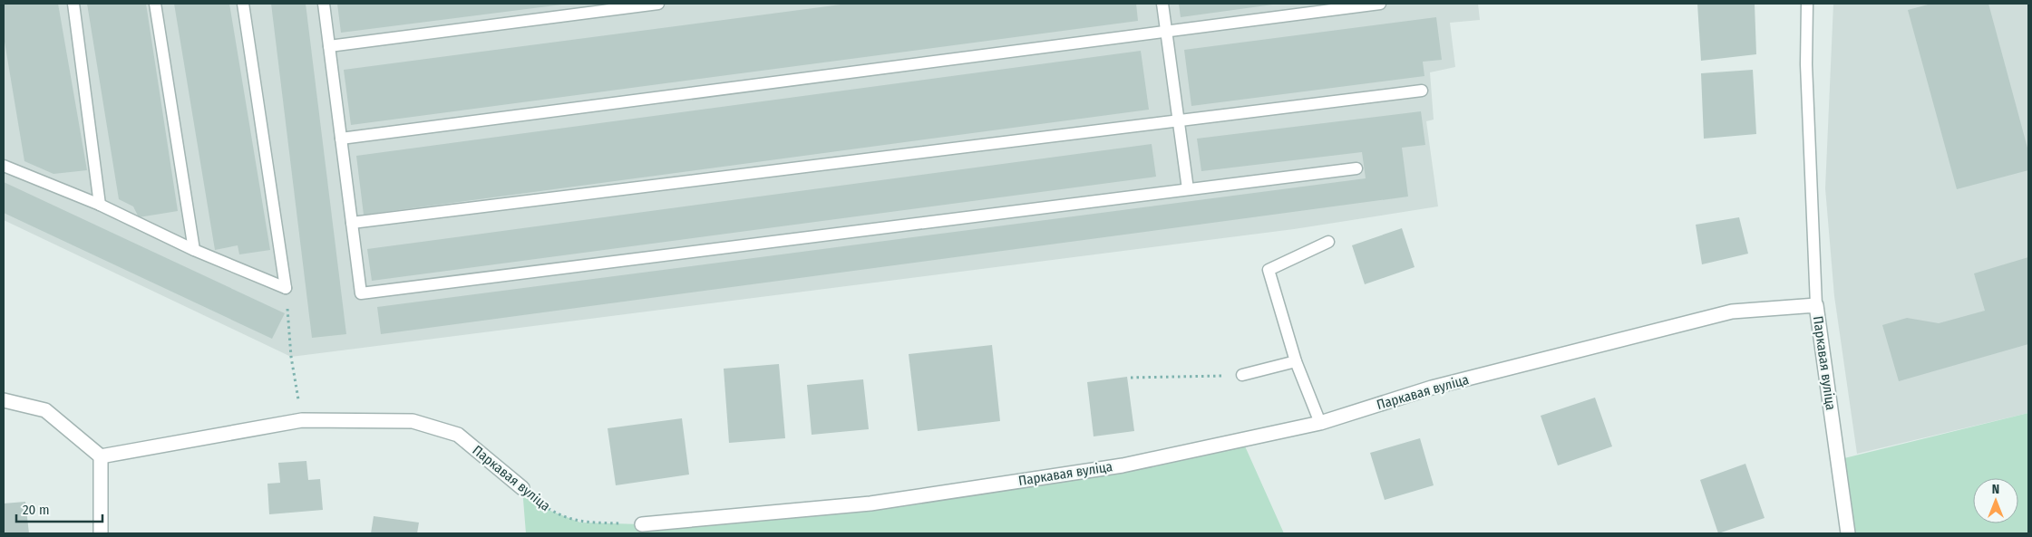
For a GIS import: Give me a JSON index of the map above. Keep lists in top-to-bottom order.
{
  "streets": {
    "street": ["Паркавая вуліца"]
  },
  "scale_bar": "20 m",
  "north": "top"
}
